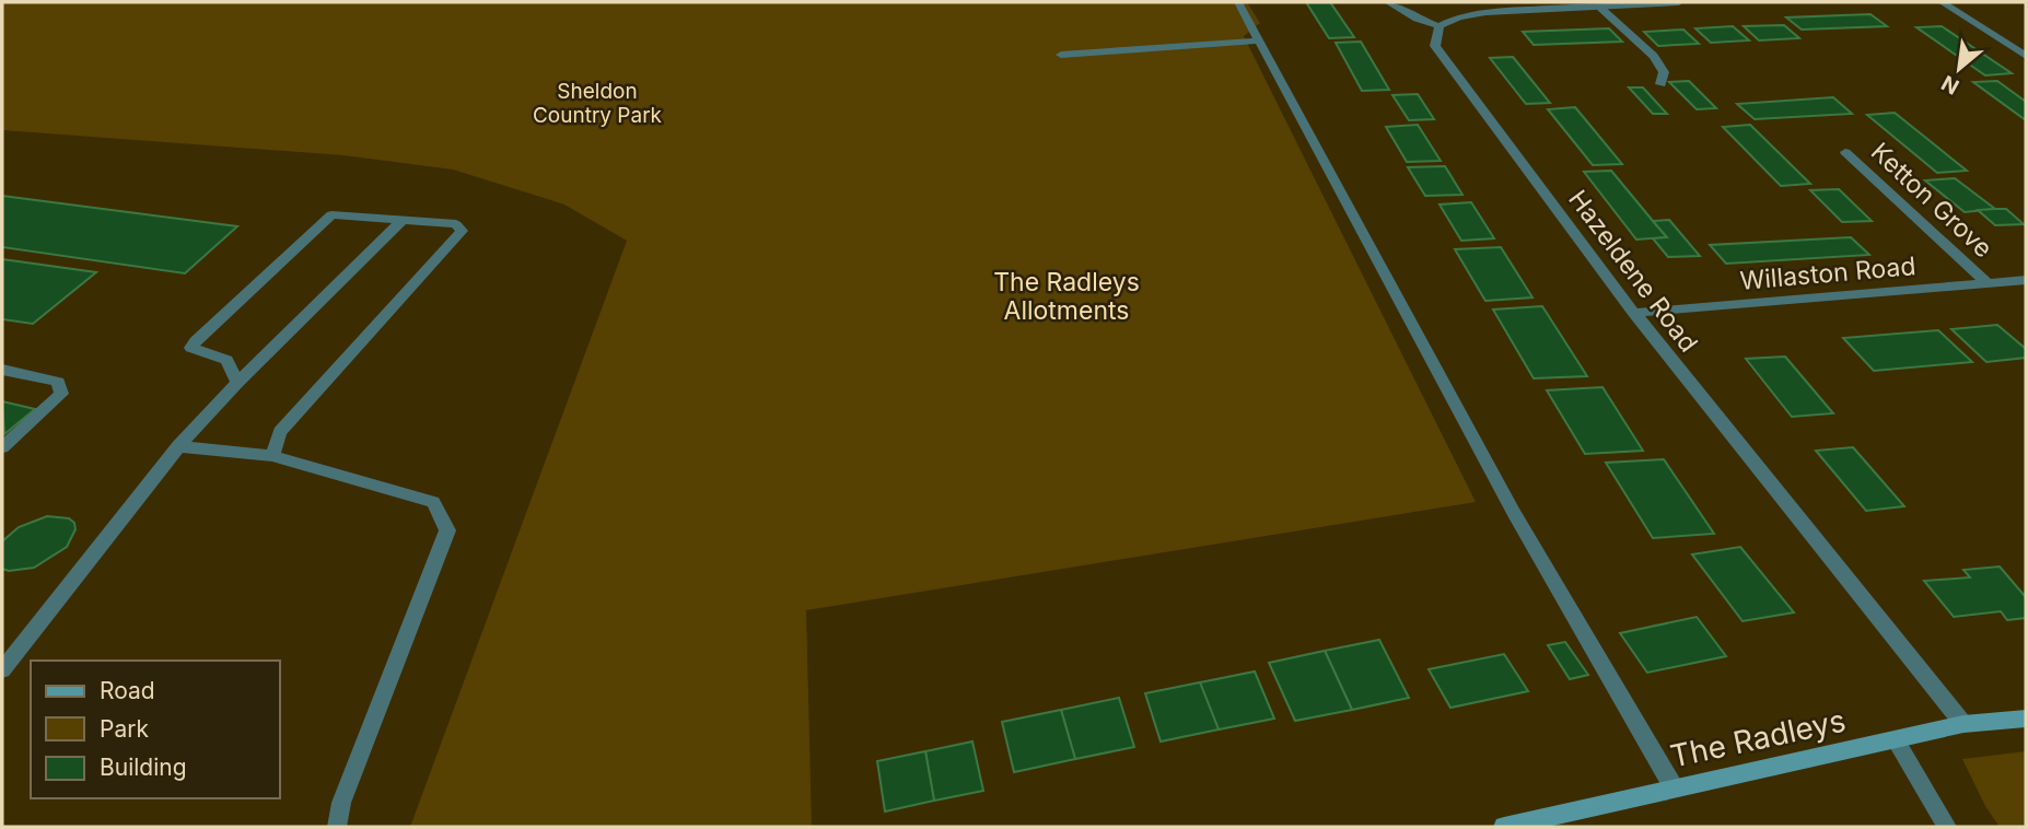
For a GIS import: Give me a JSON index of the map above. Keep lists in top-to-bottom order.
{
  "streets": {
    "street": [
      "Ketton Grove",
      "Hazeldene Road",
      "Willaston Road",
      "The Radleys"
    ]
  },
  "crossings": [
    ["Ketton Grove", "Willaston Road"],
    ["Hazeldene Road", "Willaston Road"],
    ["Hazeldene Road", "The Radleys"]
  ],
  "parks": ["Sheldon Country Park", "The Radleys Allotments"],
  "legend": ["Road", "Park", "Building"],
  "north": "bottom left"
}
